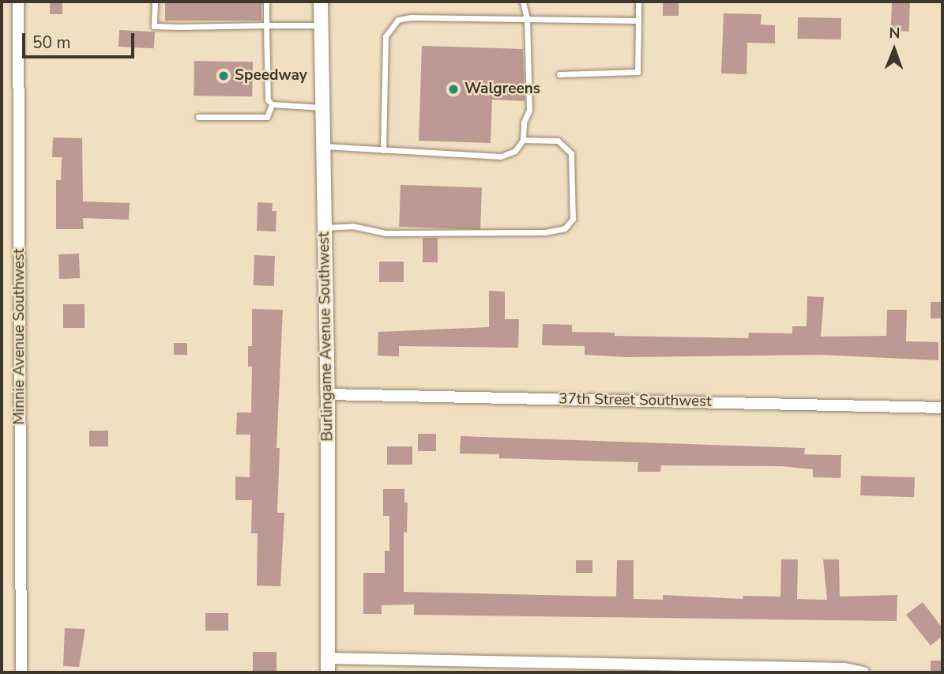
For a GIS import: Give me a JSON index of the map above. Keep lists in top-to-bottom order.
{
  "streets": {
    "street": ["Minnie Avenue Southwest", "Burlingame Avenue Southwest", "37th Street Southwest"]
  },
  "crossings": [
    ["Burlingame Avenue Southwest", "37th Street Southwest"]
  ],
  "places": ["Speedway", "Walgreens"],
  "scale_bar": "50 m",
  "north": "top"
}
